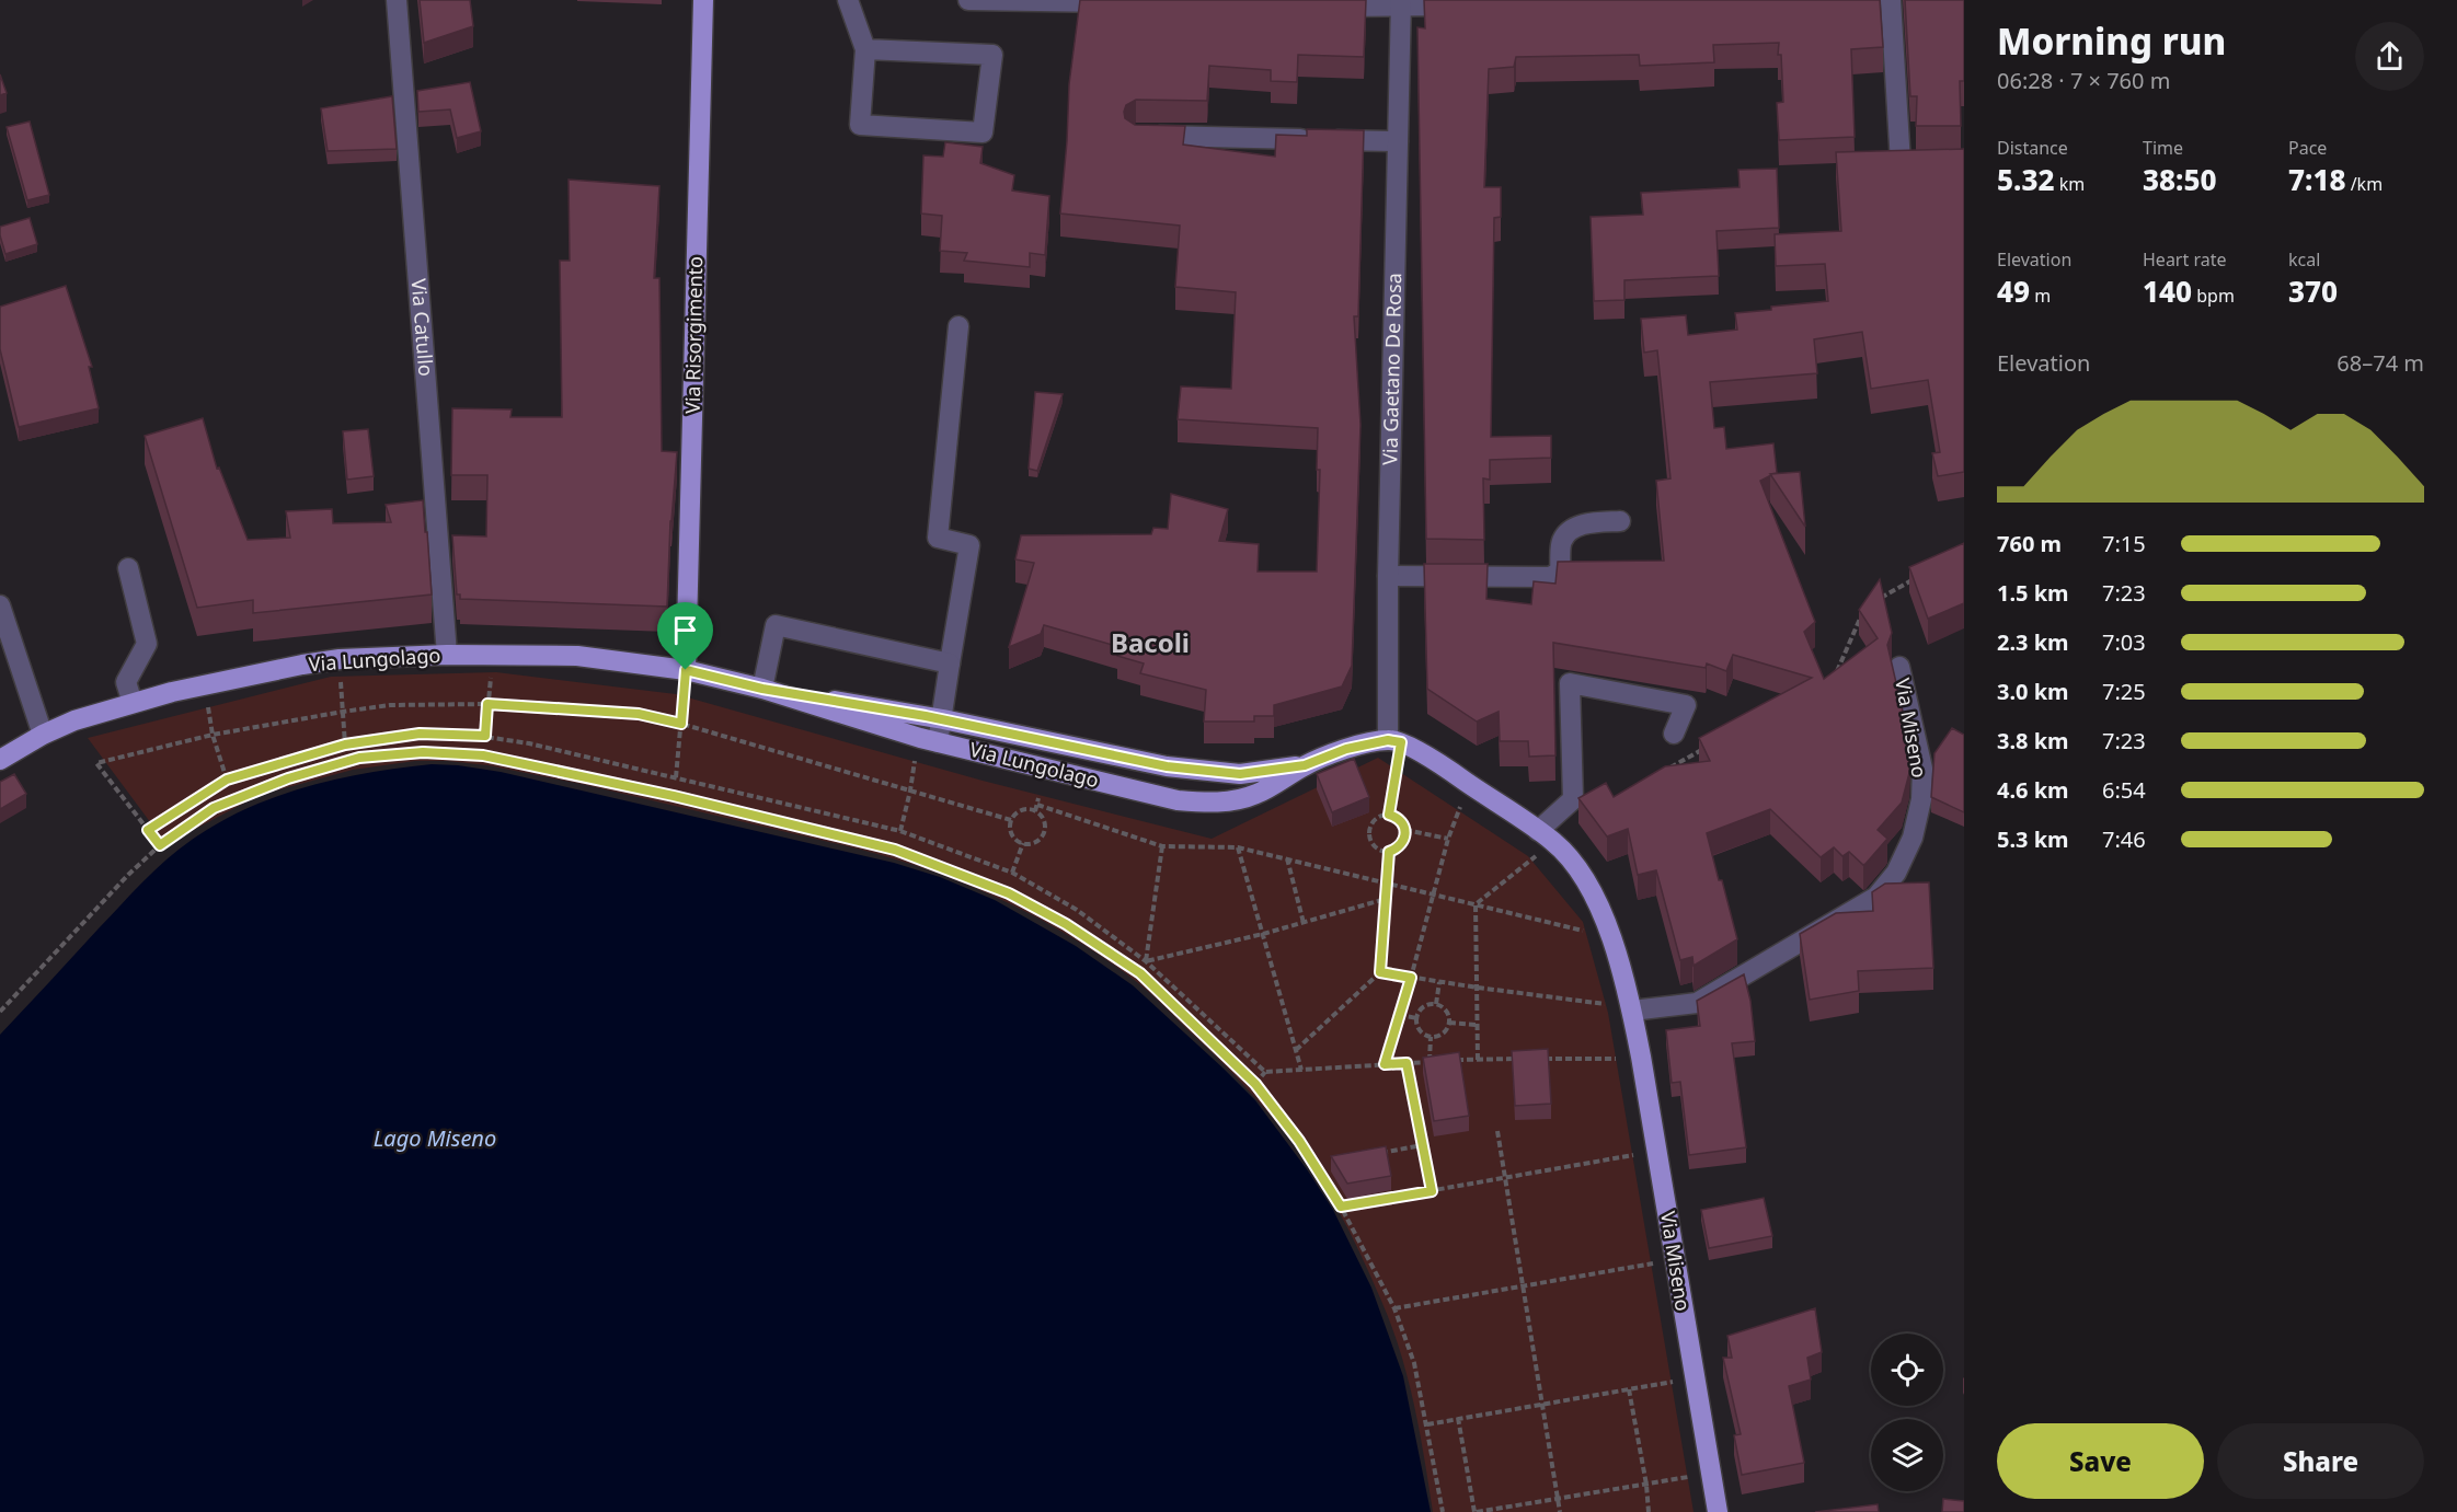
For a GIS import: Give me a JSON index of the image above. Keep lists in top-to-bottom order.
{
  "streets": {
    "main road": ["Via Risorgimento", "Via Lungolago", "Via Miseno"],
    "street": ["Via Catullo", "Via Gaetano De Rosa"]
  },
  "crossings": [
    ["Via Catullo", "Via Lungolago"],
    ["Via Risorgimento", "Via Lungolago"],
    ["Via Gaetano De Rosa", "Via Lungolago"],
    ["Via Gaetano De Rosa", "Via Miseno"],
    ["Via Lungolago", "Via Miseno"]
  ],
  "districts": ["Bacoli"],
  "water": ["Lago Miseno"],
  "page": {
    "heading": ["Morning run", "06:28 · 7 × 760 m"],
    "stats": [
      ["Distance", "5.32 km"],
      ["Time", "38:50"],
      ["Pace", "7:18 /km"],
      ["Elevation", "49 m"],
      ["Heart rate", "140 bpm"],
      ["kcal", "370"]
    ],
    "chart": ["Elevation", "68–74 m"],
    "list": [
      {
        "name": "760 m",
        "note": "7:15"
      },
      {
        "name": "1.5 km",
        "note": "7:23"
      },
      {
        "name": "2.3 km",
        "note": "7:03"
      },
      {
        "name": "3.0 km",
        "note": "7:25"
      },
      {
        "name": "3.8 km",
        "note": "7:23"
      },
      {
        "name": "4.6 km",
        "note": "6:54"
      },
      {
        "name": "5.3 km",
        "note": "7:46"
      }
    ],
    "buttons": ["Save", "Share"]
  }
}
